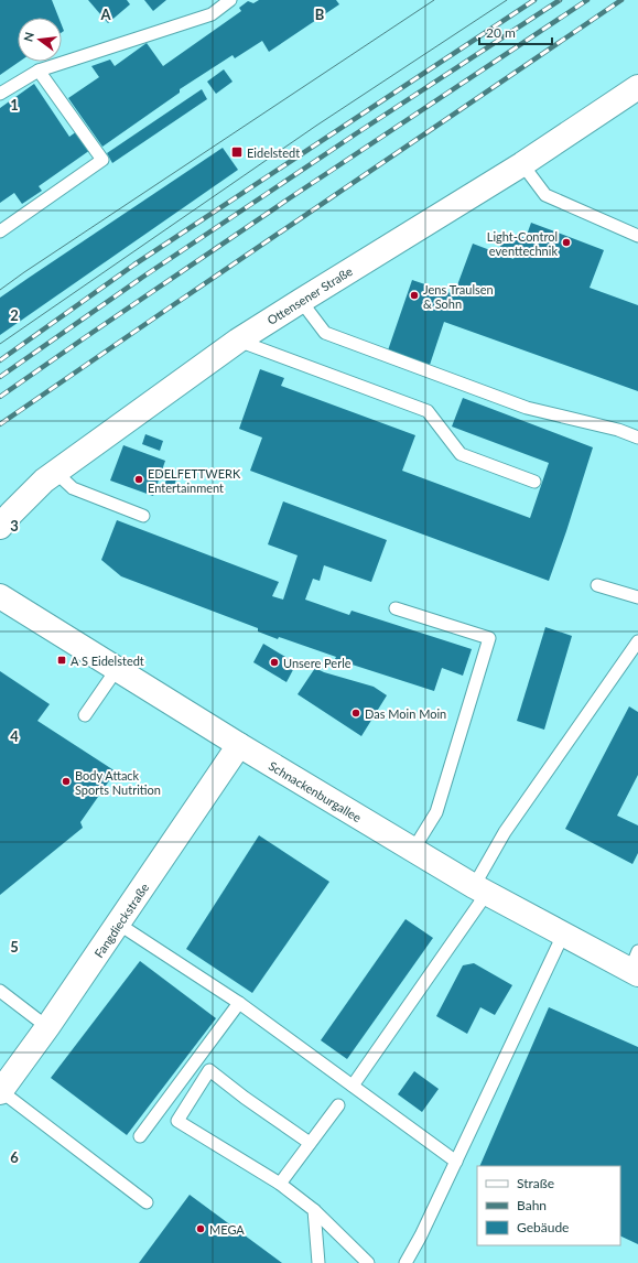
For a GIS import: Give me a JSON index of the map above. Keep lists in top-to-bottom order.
{
  "streets": {
    "street": ["Ottensener Straße", "Schnackenburgallee", "Fangdieckstraße"]
  },
  "crossings": [
    ["Schnackenburgallee", "Fangdieckstraße"]
  ],
  "places": {
    "transit": ["Eidelstedt", "A S Eidelstedt"],
    "other": [
      "Light-Control eventtechnik",
      "Jens Traulsen & Sohn",
      "EDELFETTWERK Entertainment",
      "Unsere Perle",
      "Das Moin Moin",
      "Body Attack Sports Nutrition",
      "MEGA"
    ]
  },
  "legend": ["Straße", "Bahn", "Gebäude"],
  "scale_bar": "20 m",
  "north": "left",
  "grid": {
    "columns": ["A", "B"],
    "rows": [
      "1",
      "2",
      "3",
      "4",
      "5",
      "6"
    ]
  }
}
